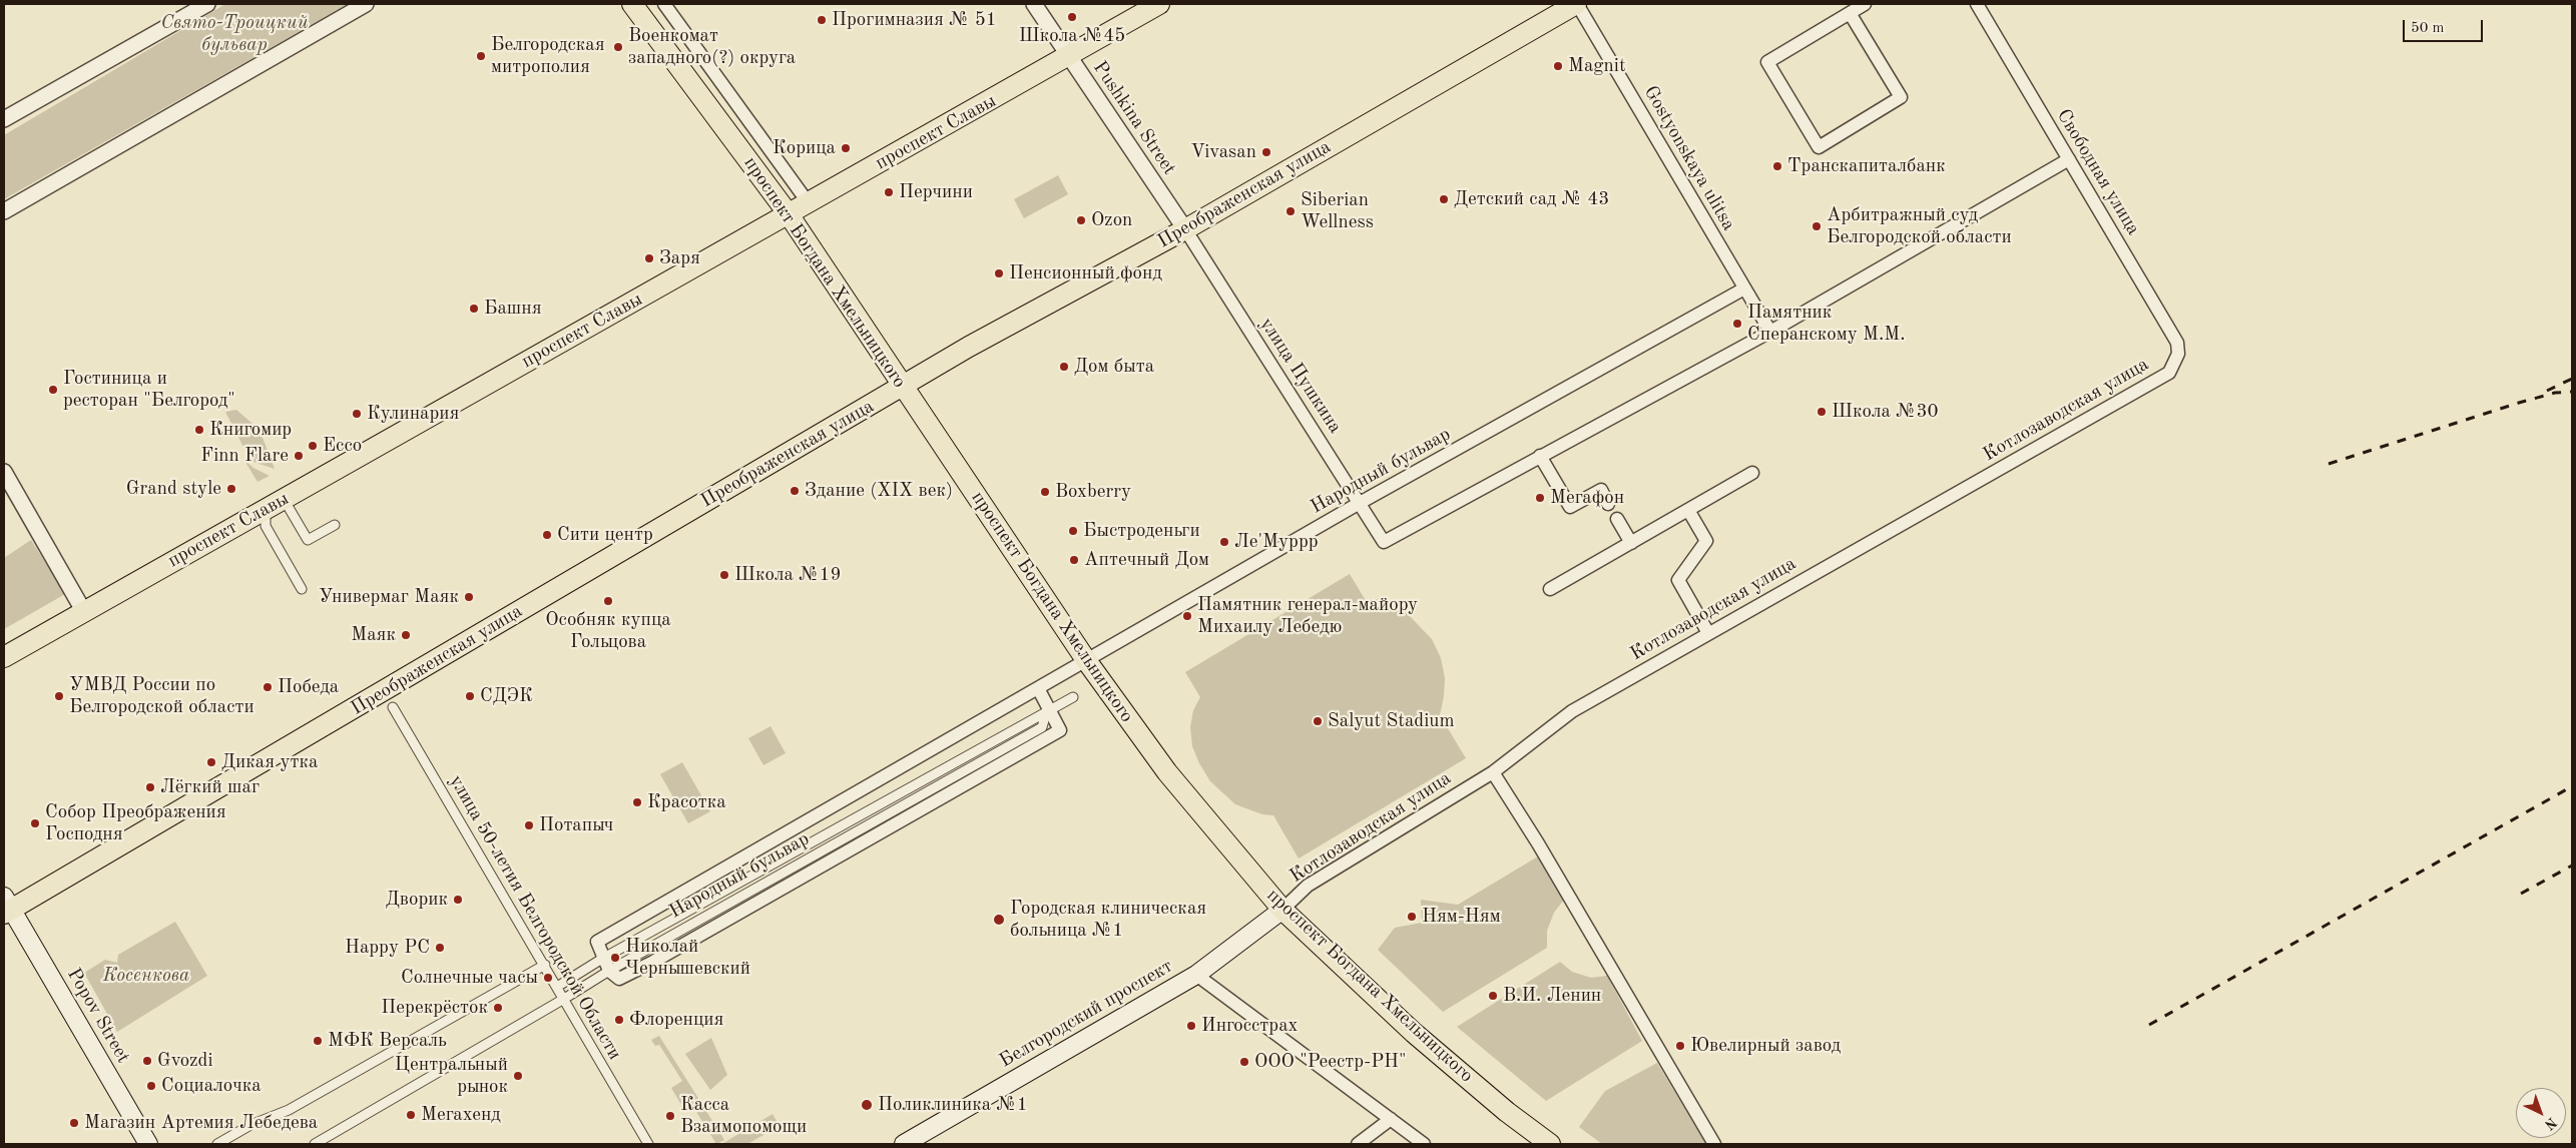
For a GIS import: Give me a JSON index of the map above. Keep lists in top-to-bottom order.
{
  "streets": {
    "main road": [
      "проспект Славы",
      "Преображенская улица",
      "проспект Богдана Хмельницкого",
      "Белгородский проспект",
      "Popov Street"
    ],
    "street": [
      "Pushkina Street",
      "Gostyonskaya ulitsa",
      "Свободная улица",
      "улица Пушкина",
      "Котлозаводская улица",
      "Народный бульвар",
      "улица 50-летия Белгородской Области"
    ]
  },
  "crossings": [
    ["Pushkina Street", "проспект Славы"],
    ["Pushkina Street", "Преображенская улица"],
    ["Pushkina Street", "улица Пушкина"],
    ["проспект Славы", "проспект Богдана Хмельницкого"],
    ["Gostyonskaya ulitsa", "Преображенская улица"],
    ["Gostyonskaya ulitsa", "Народный бульвар"],
    ["Свободная улица", "Котлозаводская улица"],
    ["Преображенская улица", "проспект Богдана Хмельницкого"],
    ["Преображенская улица", "улица Пушкина"],
    ["Преображенская улица", "Popov Street"],
    ["проспект Богдана Хмельницкого", "Котлозаводская улица"],
    ["проспект Богдана Хмельницкого", "Народный бульвар"],
    ["проспект Богдана Хмельницкого", "Белгородский проспект"],
    ["улица Пушкина", "Народный бульвар"],
    ["Котлозаводская улица", "Белгородский проспект"],
    ["Народный бульвар", "улица 50-летия Белгородской Области"]
  ],
  "parks": ["Свято-Троицкий бульвар", "Косенкова"],
  "places": [
    "Школа №45",
    "Прогимназия № 51",
    "Военкомат западного(?) округа",
    "Белгородская митрополия",
    "Magnit",
    "Корица",
    "Vivasan",
    "Транскапиталбанк",
    "Перчини",
    "Детский сад № 43",
    "Siberian Wellness",
    "Ozon",
    "Арбитражный суд Белгородской области",
    "Заря",
    "Пенсионный фонд",
    "Башня",
    "Памятник Сперанскому М.М.",
    "Дом быта",
    "Гостиница и ресторан \"Белгород\"",
    "Школа №30",
    "Кулинария",
    "Книгомир",
    "Ecco",
    "Finn Flare",
    "Grand style",
    "Здание (XIX век)",
    "Boxberry",
    "Мегафон",
    "Быстроденьги",
    "Сити центр",
    "Ле'Муррр",
    "Аптечный Дом",
    "Школа №19",
    "Универмаг Маяк",
    "Особняк купца Гольцова",
    "Памятник генерал-майору Михаилу Лебедю",
    "Маяк",
    "Победа",
    "УМВД России по Белгородской области",
    "СДЭК",
    "Salyut Stadium",
    "Дикая утка",
    "Лёгкий шаг",
    "Красотка",
    "Собор Преображения Господня",
    "Потапыч",
    "Дворик",
    "Ням-Ням",
    "Городская клиническая больница №1",
    "Happy PC",
    "Николай Чернышевский",
    "Солнечные часы",
    "В.И. Ленин",
    "Перекрёсток",
    "Флоренция",
    "Ингосстрах",
    "МФК Версаль",
    "Ювелирный завод",
    "Gvozdi",
    "ООО \"Реестр-РН\"",
    "Центральный рынок",
    "Социалочка",
    "Поликлиника №1",
    "Мегахенд",
    "Касса Взаимопомощи",
    "Магазин Артемия Лебедева"
  ],
  "scale_bar": "50 m",
  "north": "bottom right"
}
